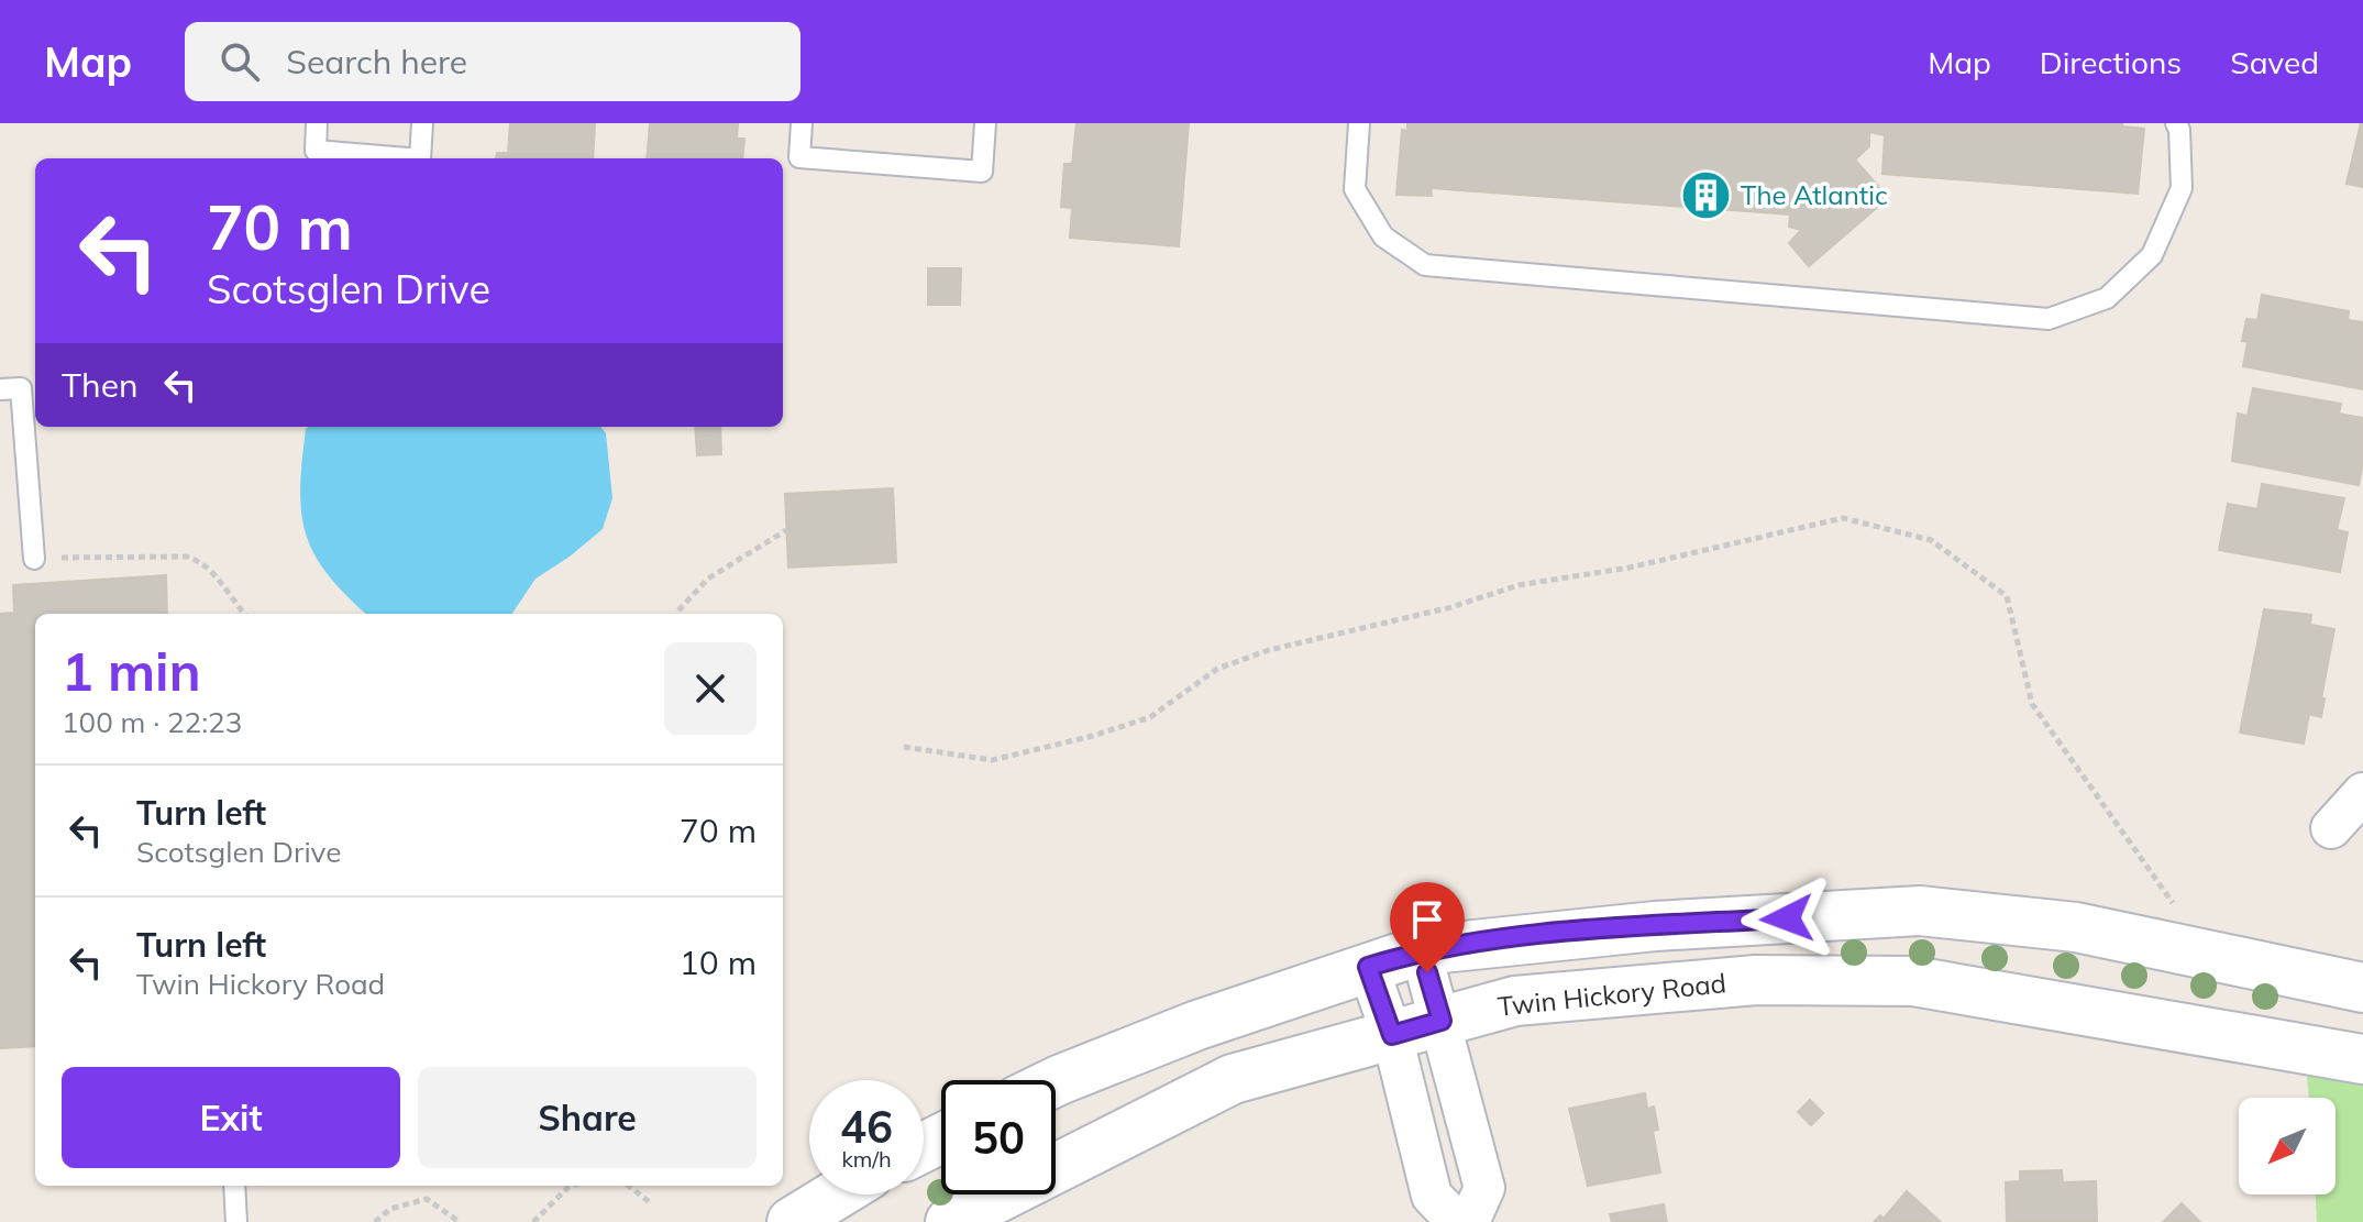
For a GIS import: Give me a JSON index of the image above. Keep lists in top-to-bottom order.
{
  "streets": {
    "main road": ["Twin Hickory Road"]
  },
  "places": {
    "building": ["The Atlantic"]
  },
  "north": "bottom left",
  "page": {
    "header": "Map",
    "search": "Search here",
    "nav": ["Map", "Directions", "Saved"],
    "turn": ["70 m", "Scotsglen Drive"],
    "then": "Then",
    "heading": ["1 min", "100 m · 22:23"],
    "list": [
      {
        "name": "Turn left",
        "note": "Scotsglen Drive",
        "value": "70 m"
      },
      {
        "name": "Turn left",
        "note": "Twin Hickory Road",
        "value": "10 m"
      }
    ],
    "buttons": ["Exit", "Share"],
    "speed": "46 km/h",
    "limit": "50"
  }
}
